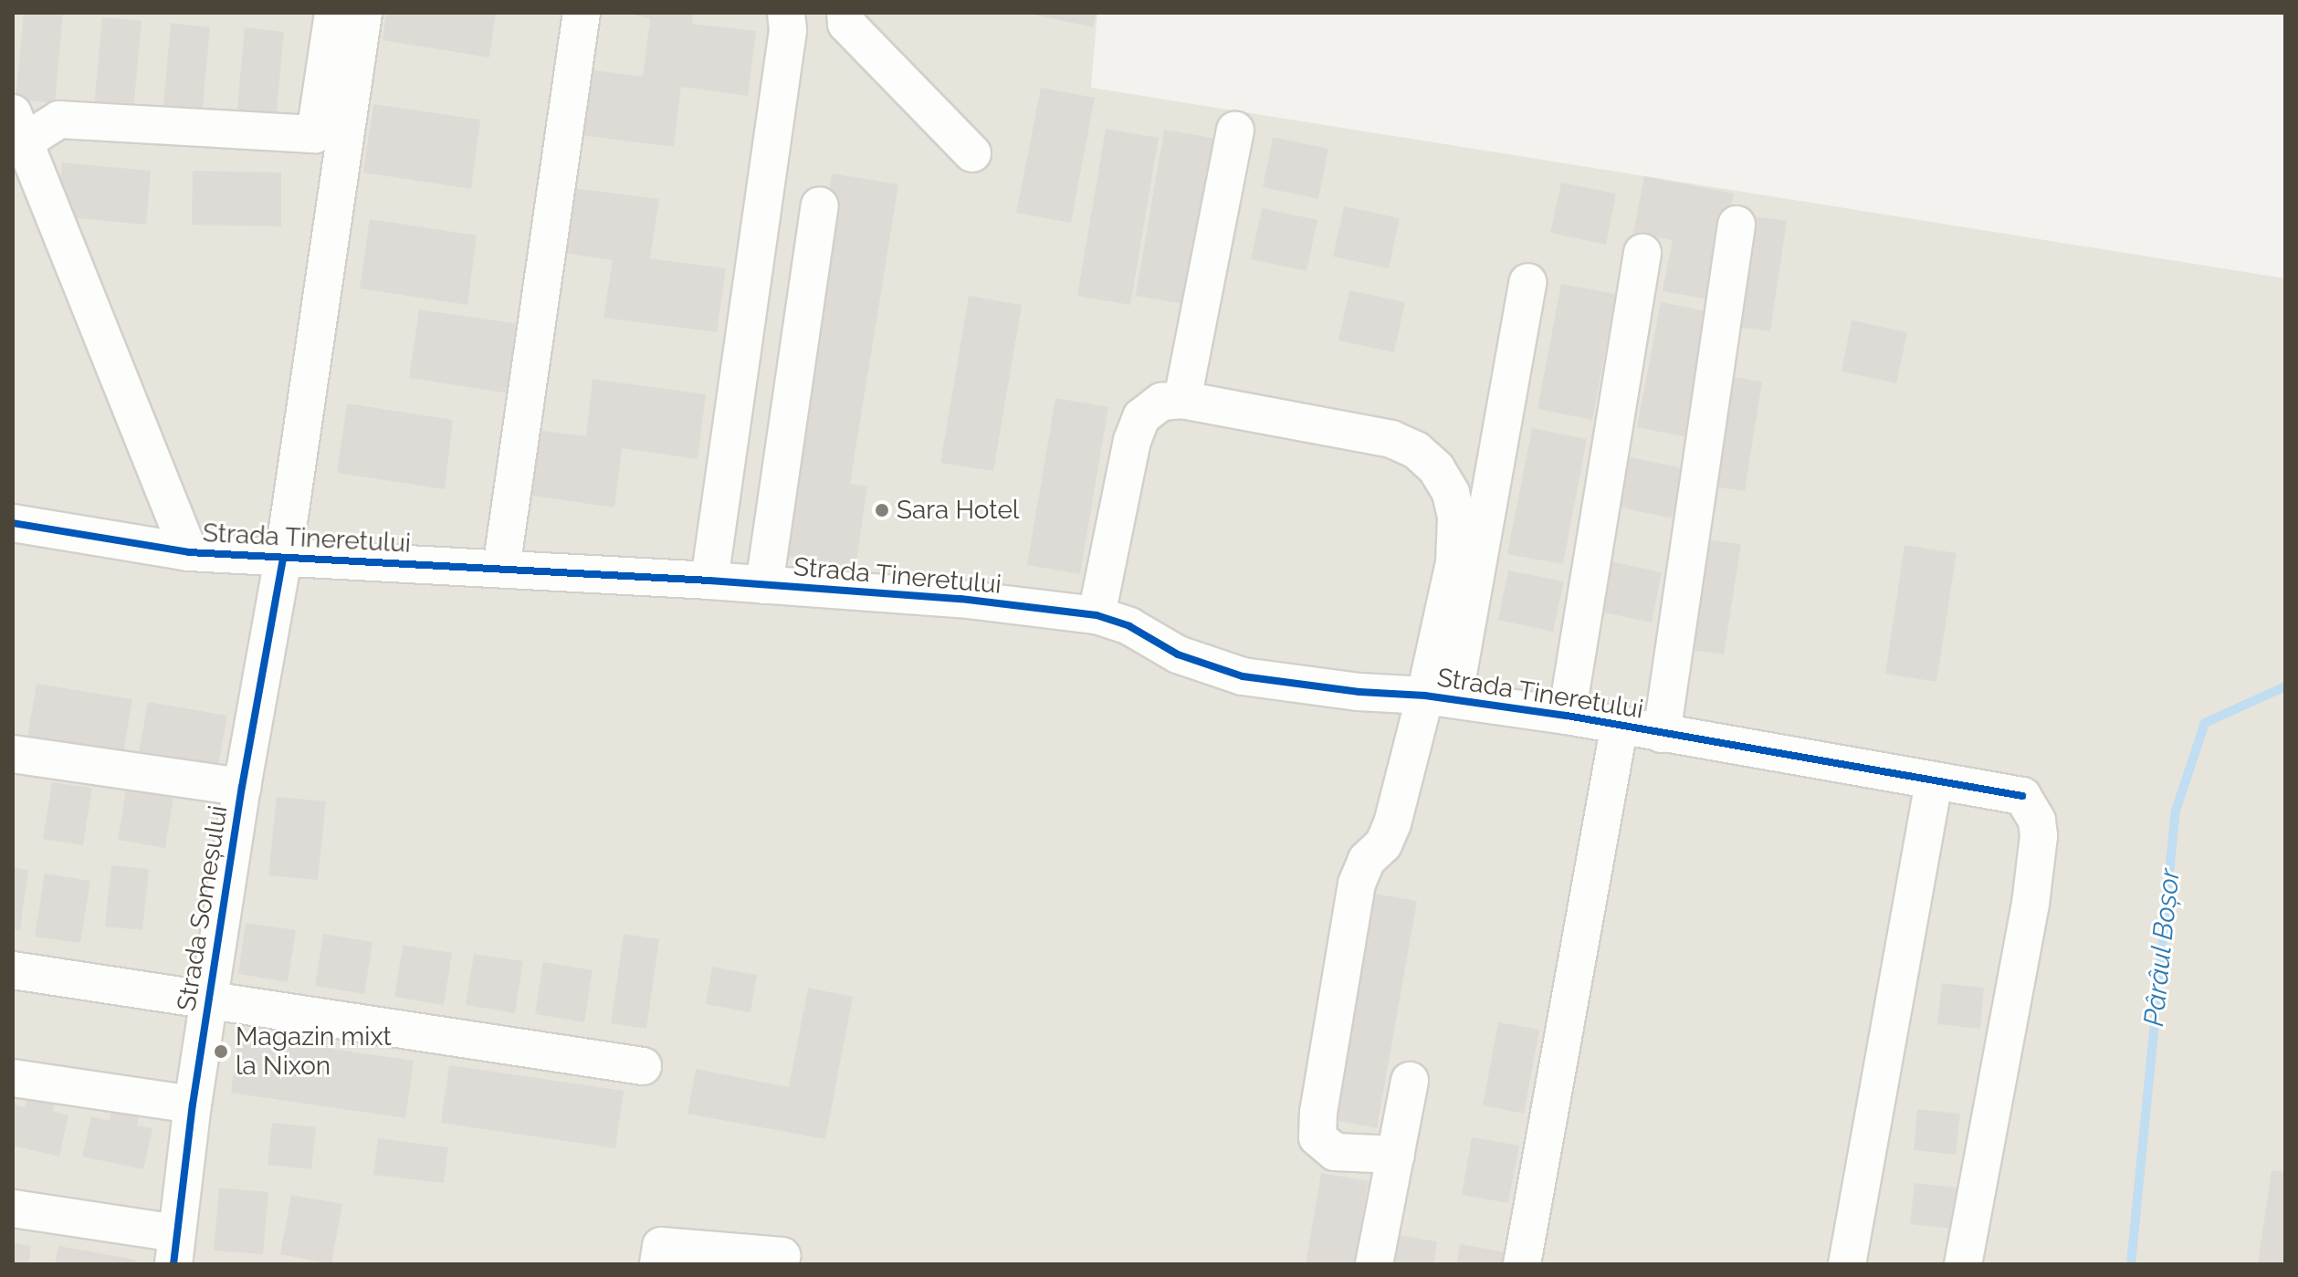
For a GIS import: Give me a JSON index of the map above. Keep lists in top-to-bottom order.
{
  "streets": {
    "street": ["Strada Tineretului", "Strada Someșului"]
  },
  "crossings": [
    ["Strada Tineretului", "Strada Someșului"]
  ],
  "water": ["Pârâul Boșor"],
  "places": ["Sara Hotel", "Magazin mixt la Nixon"]
}
